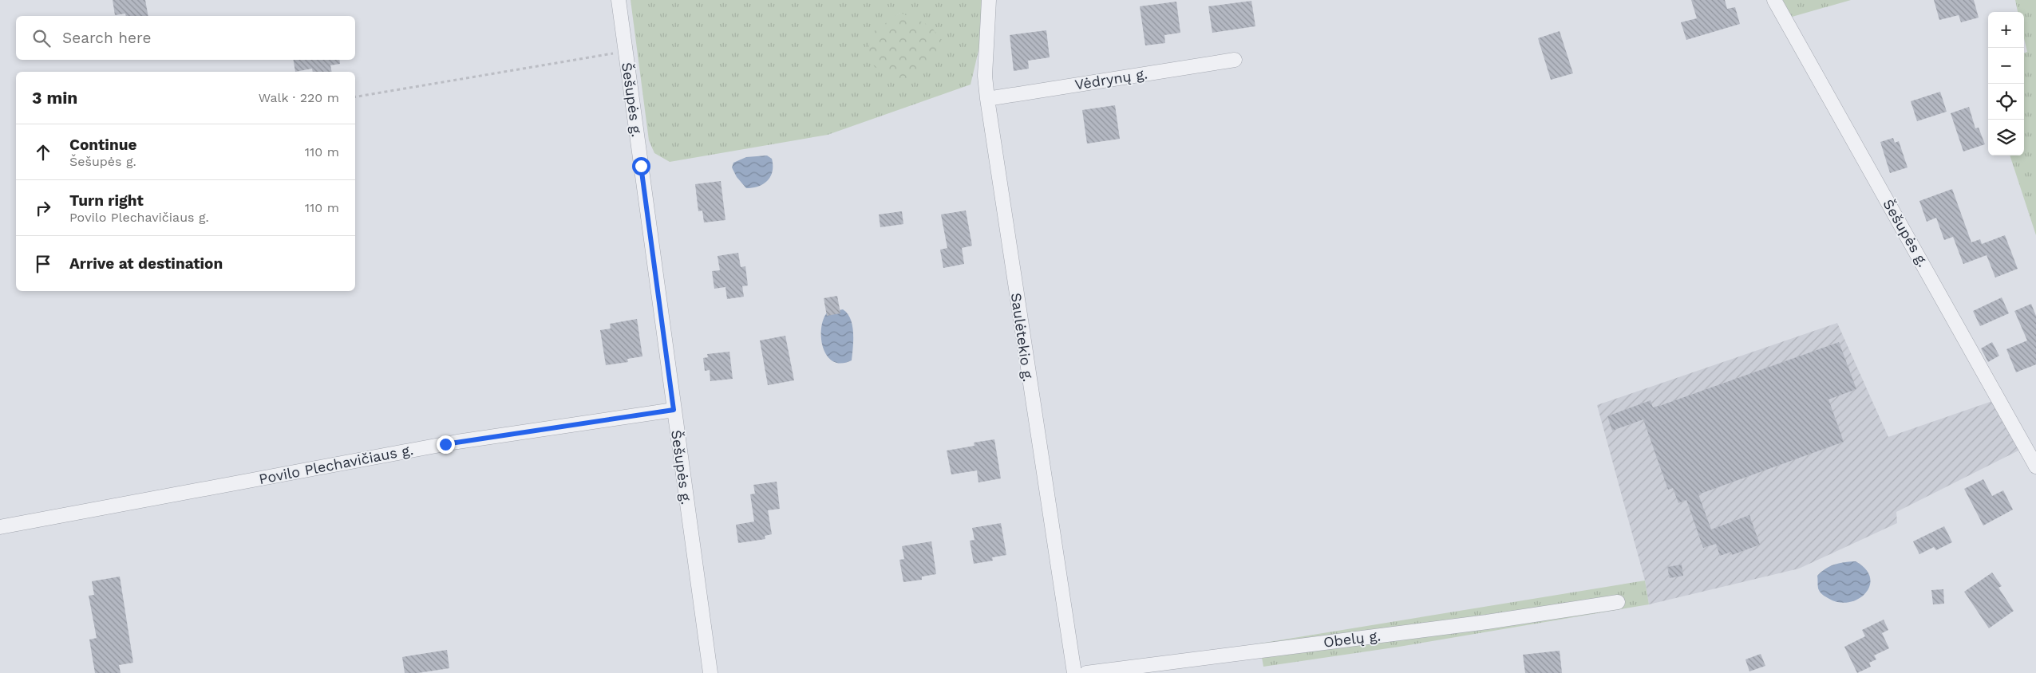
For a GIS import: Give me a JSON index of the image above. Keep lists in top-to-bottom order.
{
  "streets": {
    "street": [
      "Vėdrynų g.",
      "Šešupės g.",
      "Saulėtekio g.",
      "Povilo Plechavičiaus g.",
      "Obelų g."
    ]
  },
  "crossings": [
    ["Vėdrynų g.", "Saulėtekio g."],
    ["Šešupės g.", "Povilo Plechavičiaus g."]
  ],
  "page": {
    "map_buttons": ["+", "−"],
    "search": "Search here",
    "heading": ["3 min", "Walk · 220 m"],
    "list": [
      ["Continue", "Šešupės g.", "110 m"],
      ["Turn right", "Povilo Plechavičiaus g.", "110 m"],
      "Arrive at destination"
    ]
  }
}
